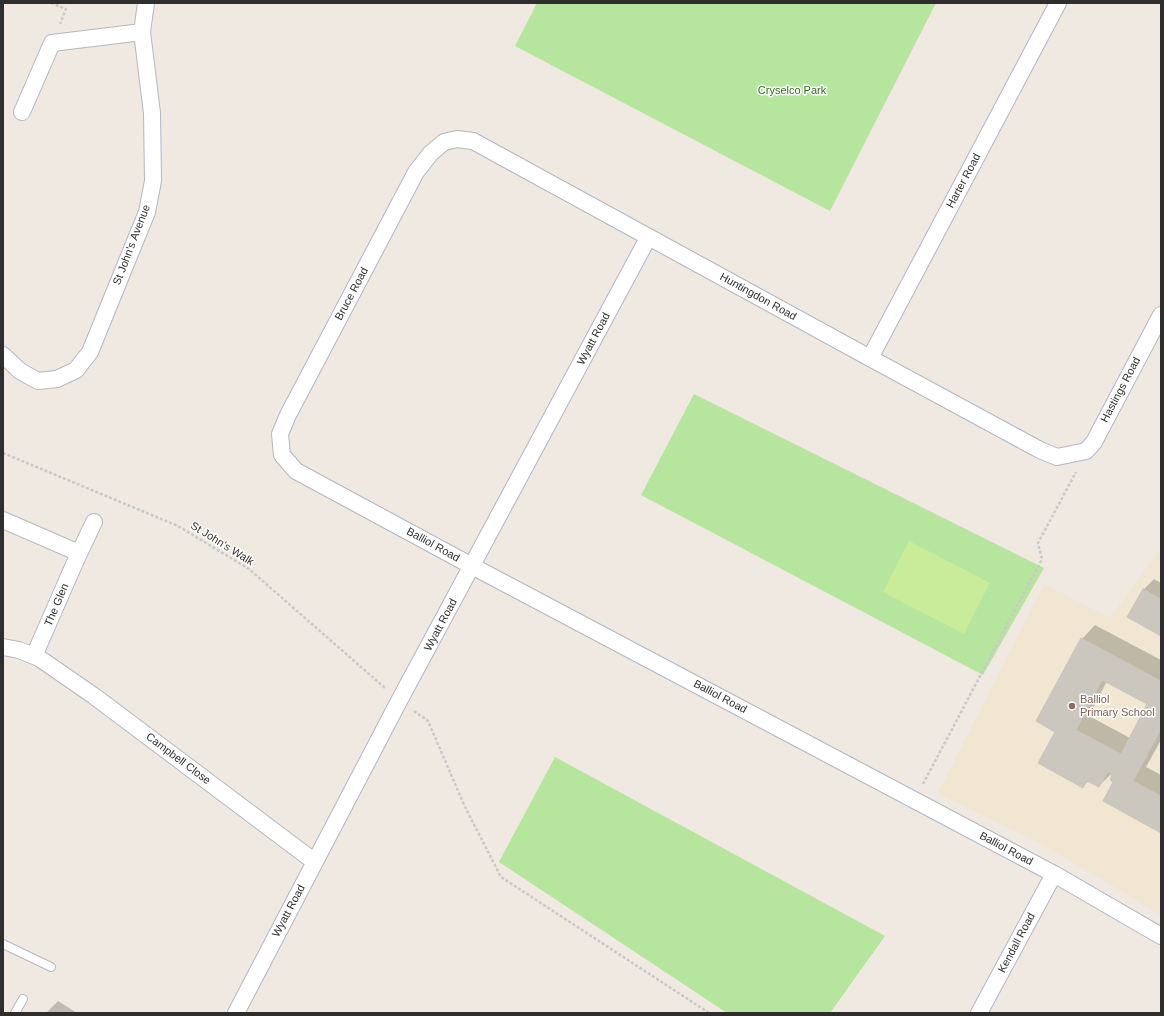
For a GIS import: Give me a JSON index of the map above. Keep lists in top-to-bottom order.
{
  "streets": {
    "street": [
      "Harter Road",
      "St John's Avenue",
      "Bruce Road",
      "Huntingdon Road",
      "Wyatt Road",
      "Hastings Road",
      "Balliol Road",
      "The Glen",
      "Campbell Close",
      "Kendall Road"
    ],
    "path": ["St John's Walk"]
  },
  "crossings": [
    ["Harter Road", "Huntingdon Road"],
    ["Bruce Road", "Huntingdon Road"],
    ["Bruce Road", "Balliol Road"],
    ["Huntingdon Road", "Wyatt Road"],
    ["Huntingdon Road", "Hastings Road"],
    ["Wyatt Road", "St John's Walk"],
    ["Wyatt Road", "Balliol Road"],
    ["Wyatt Road", "Campbell Close"],
    ["Balliol Road", "Kendall Road"],
    ["The Glen", "Campbell Close"]
  ],
  "parks": ["Cryselco Park"],
  "places": ["Balliol Primary School"]
}
